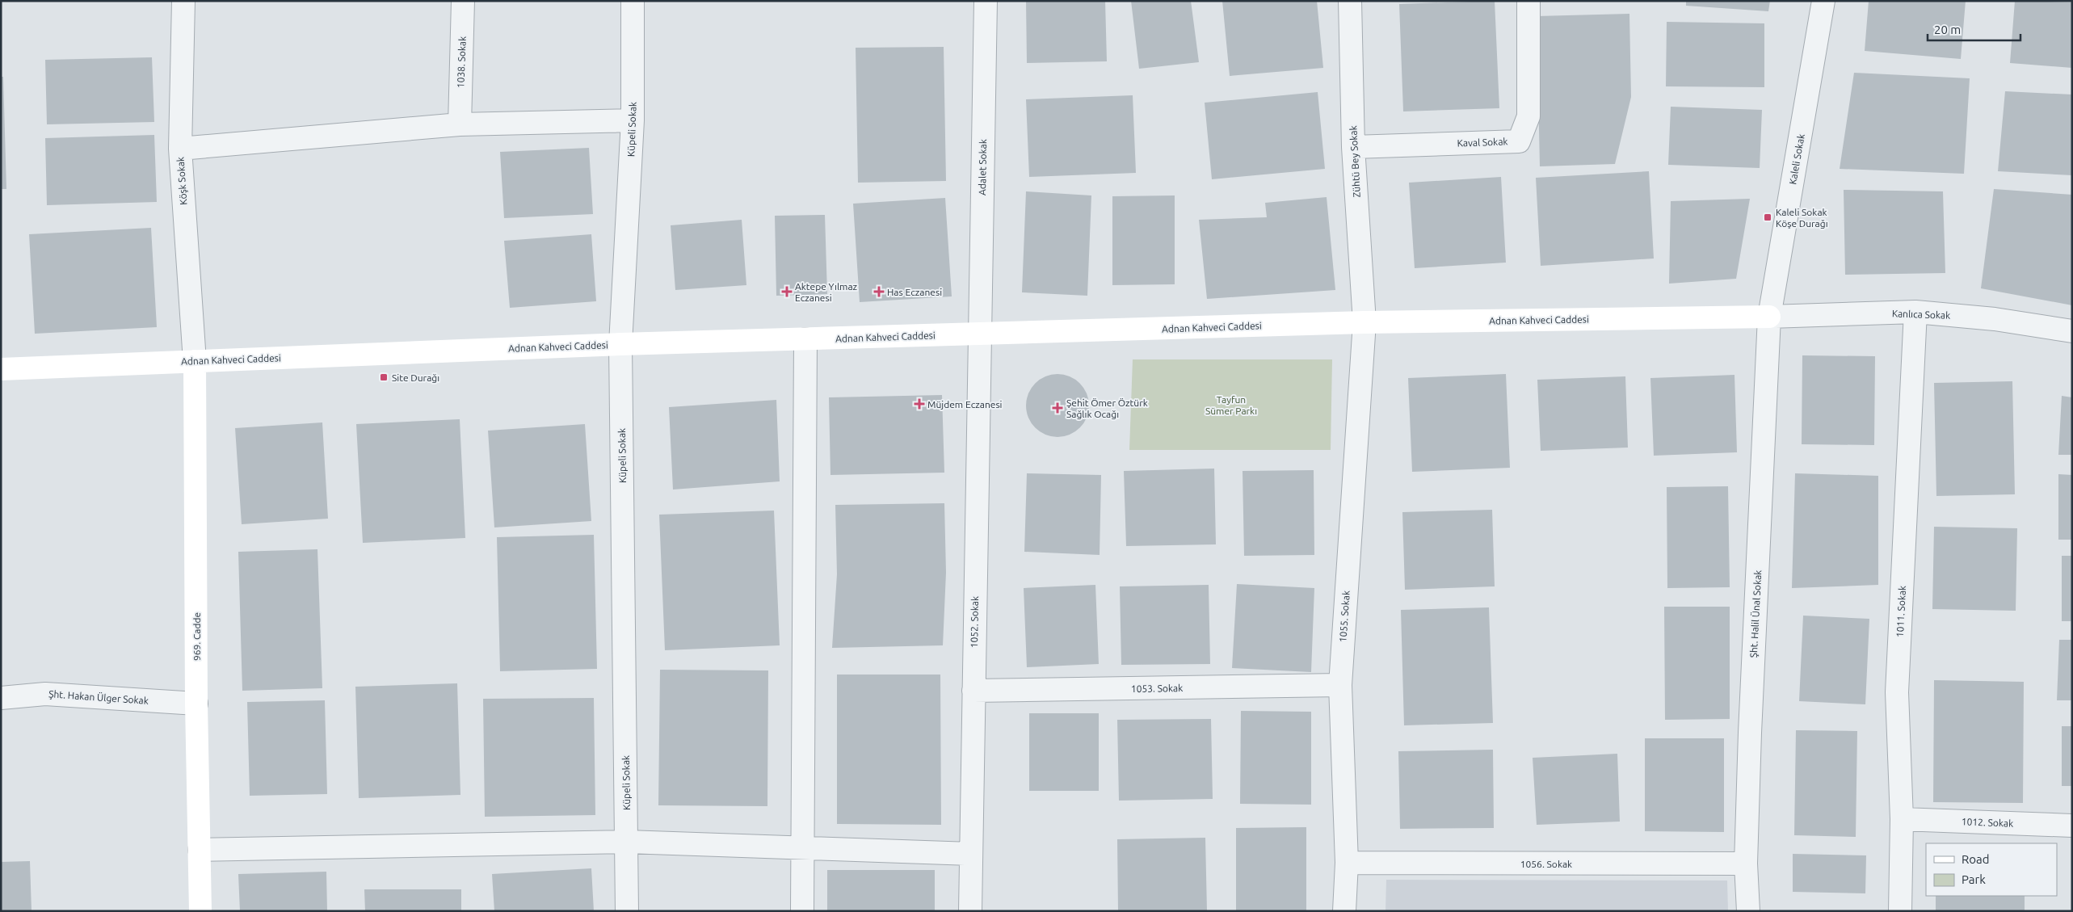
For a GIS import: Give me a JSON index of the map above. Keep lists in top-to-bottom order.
{
  "streets": {
    "street": [
      "1038. Sokak",
      "Küpeli Sokak",
      "Kaval Sokak",
      "Kaleli Sokak",
      "Zühtü Bey Sokak",
      "Adalet Sokak",
      "Köşk Sokak",
      "Kanlıca Sokak",
      "Adnan Kahveci Caddesi",
      "1011. Sokak",
      "Şht. Halil Ünal Sokak",
      "1055. Sokak",
      "1052. Sokak",
      "969. Cadde",
      "1053. Sokak",
      "Şht. Hakan Ülger Sokak",
      "1012. Sokak",
      "1056. Sokak"
    ]
  },
  "crossings": [
    ["Küpeli Sokak", "Adnan Kahveci Caddesi"],
    ["Kaval Sokak", "Zühtü Bey Sokak"],
    ["Kaleli Sokak", "Kanlıca Sokak"],
    ["Kaleli Sokak", "Adnan Kahveci Caddesi"],
    ["Kaleli Sokak", "Şht. Halil Ünal Sokak"],
    ["Zühtü Bey Sokak", "Adnan Kahveci Caddesi"],
    ["Zühtü Bey Sokak", "1055. Sokak"],
    ["Adalet Sokak", "Adnan Kahveci Caddesi"],
    ["Adalet Sokak", "1052. Sokak"],
    ["Köşk Sokak", "Adnan Kahveci Caddesi"],
    ["Köşk Sokak", "969. Cadde"],
    ["Kanlıca Sokak", "Adnan Kahveci Caddesi"],
    ["Kanlıca Sokak", "1011. Sokak"],
    ["Kanlıca Sokak", "Şht. Halil Ünal Sokak"],
    ["Adnan Kahveci Caddesi", "Şht. Halil Ünal Sokak"],
    ["Adnan Kahveci Caddesi", "1055. Sokak"],
    ["Adnan Kahveci Caddesi", "1052. Sokak"],
    ["Adnan Kahveci Caddesi", "969. Cadde"],
    ["1011. Sokak", "1012. Sokak"],
    ["Şht. Halil Ünal Sokak", "1056. Sokak"],
    ["1055. Sokak", "1053. Sokak"],
    ["1055. Sokak", "1056. Sokak"],
    ["1052. Sokak", "1053. Sokak"],
    ["969. Cadde", "Şht. Hakan Ülger Sokak"]
  ],
  "parks": ["Tayfun Sümer Parkı"],
  "places": {
    "transit": ["Kaleli Sokak Köşe Durağı", "Site Durağı"],
    "health": [
      "Aktepe Yılmaz Eczanesi",
      "Has Eczanesi",
      "Müjdem Eczanesi",
      "Şehit Ömer Öztürk Sağlık Ocağı"
    ]
  },
  "legend": ["Road", "Park"],
  "scale_bar": "20 m"
}
